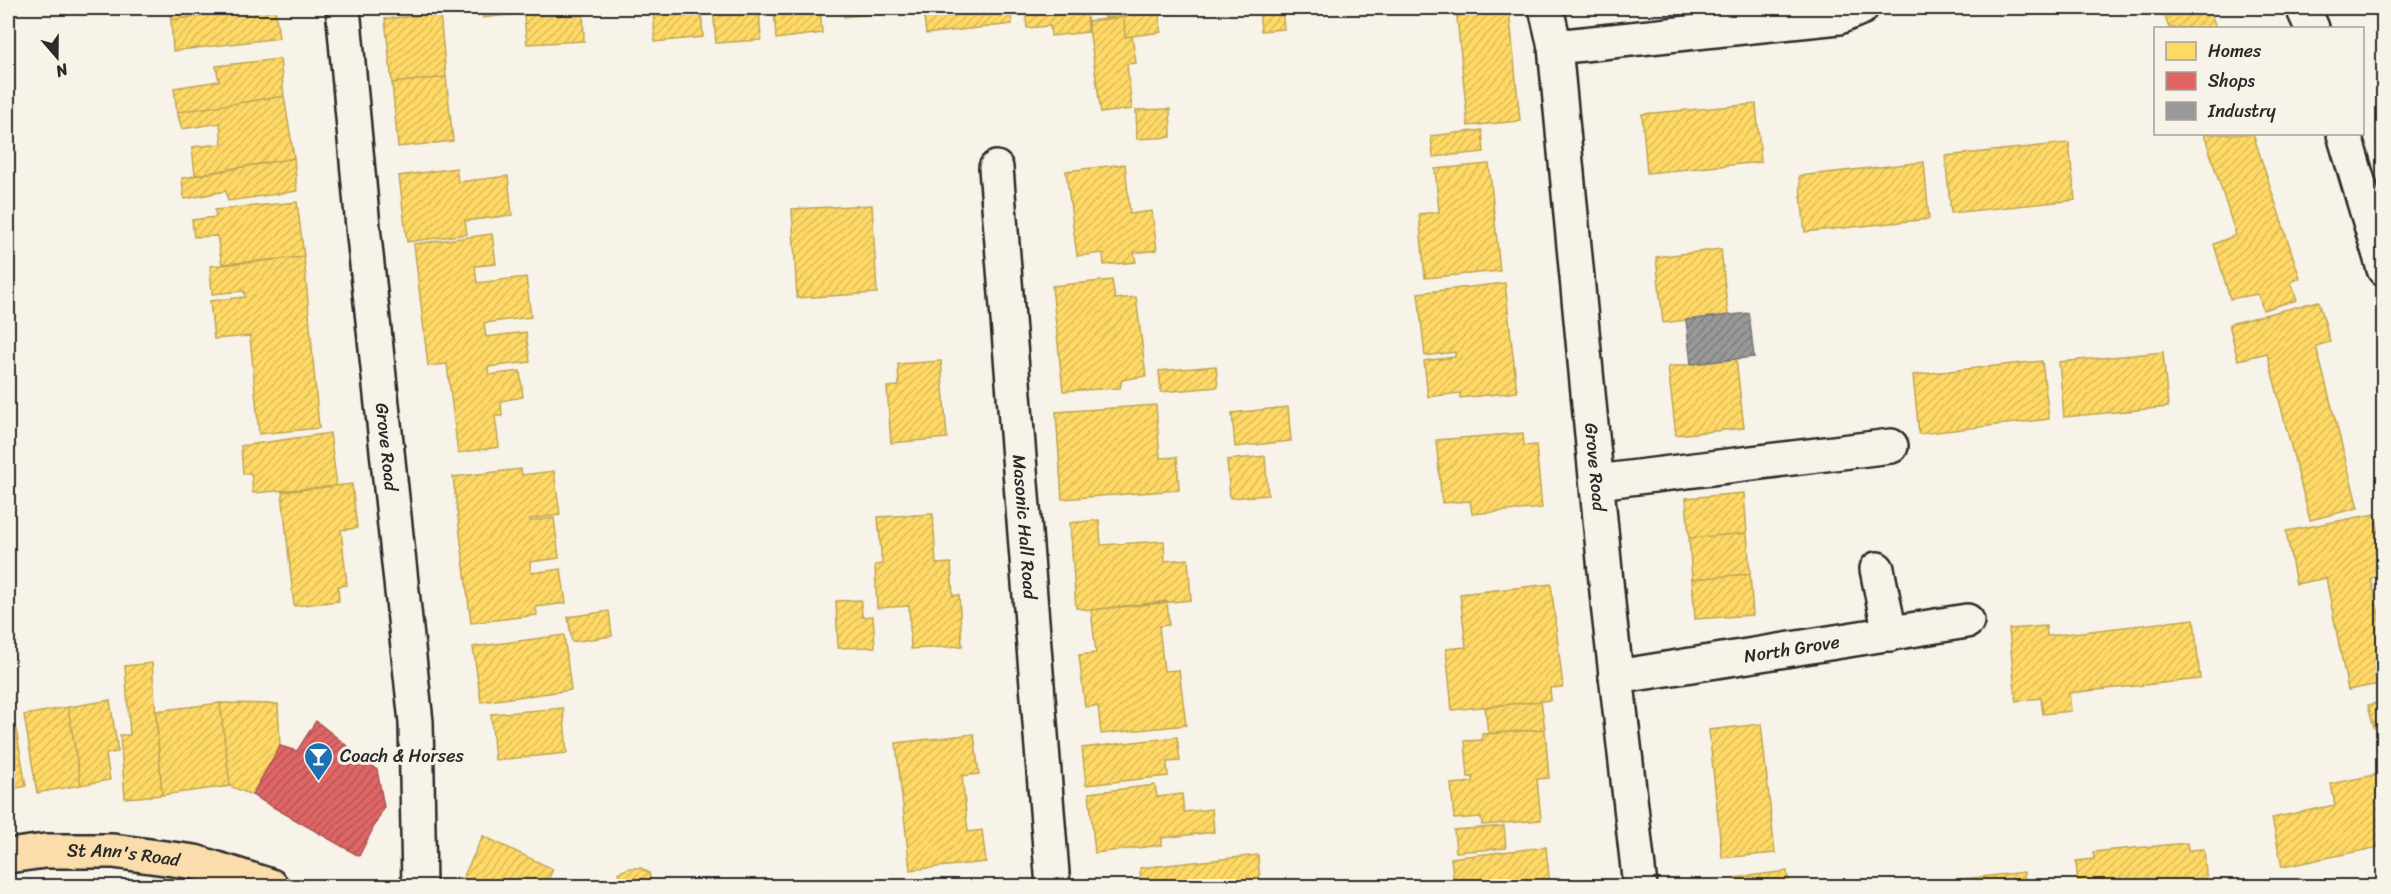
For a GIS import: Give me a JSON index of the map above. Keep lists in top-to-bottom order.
{
  "streets": {
    "main road": ["St Ann's Road"],
    "street": ["Grove Road", "Masonic Hall Road", "North Grove"]
  },
  "crossings": [
    ["Grove Road", "North Grove"]
  ],
  "places": {
    "bar": ["Coach & Horses"]
  },
  "legend": ["Homes", "Shops", "Industry"],
  "north": "bottom"
}
